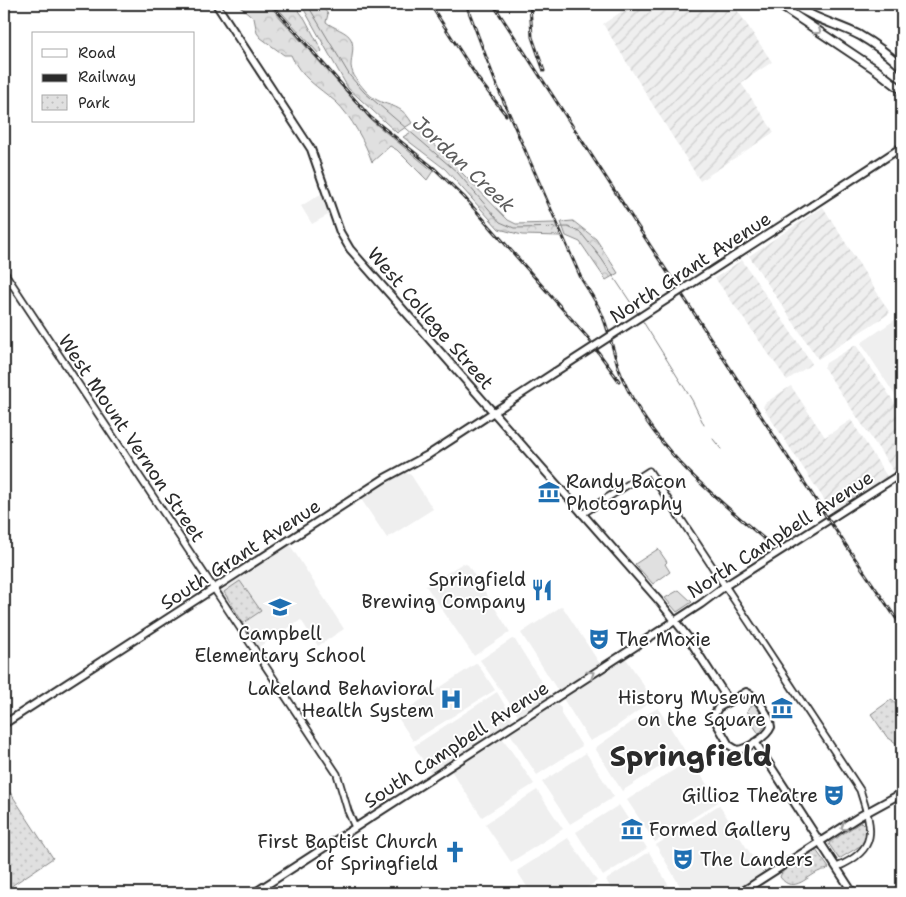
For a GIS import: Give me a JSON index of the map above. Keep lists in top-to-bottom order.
{
  "streets": {
    "main road": [
      "North Grant Avenue",
      "West College Street",
      "North Campbell Avenue",
      "South Grant Avenue",
      "South Campbell Avenue"
    ],
    "street": ["West Mount Vernon Street"]
  },
  "crossings": [
    ["North Grant Avenue", "West College Street"],
    ["North Grant Avenue", "South Grant Avenue"],
    ["West College Street", "North Campbell Avenue"],
    ["West College Street", "South Grant Avenue"],
    ["West College Street", "South Campbell Avenue"],
    ["West Mount Vernon Street", "South Grant Avenue"],
    ["West Mount Vernon Street", "South Campbell Avenue"],
    ["North Campbell Avenue", "South Campbell Avenue"]
  ],
  "one_way": ["South Campbell Avenue"],
  "districts": ["Springfield"],
  "water": ["Jordan Creek"],
  "places": {
    "museum": ["Randy Bacon Photography", "History Museum on the Square", "Formed Gallery"],
    "restaurant": ["Springfield Brewing Company"],
    "school or university": ["Campbell Elementary School"],
    "theatre": ["The Moxie", "Gillioz Theatre", "The Landers"],
    "hospital": ["Lakeland Behavioral Health System"],
    "church": ["First Baptist Church of Springfield"]
  },
  "legend": ["Road", "Railway", "Park"]
}
